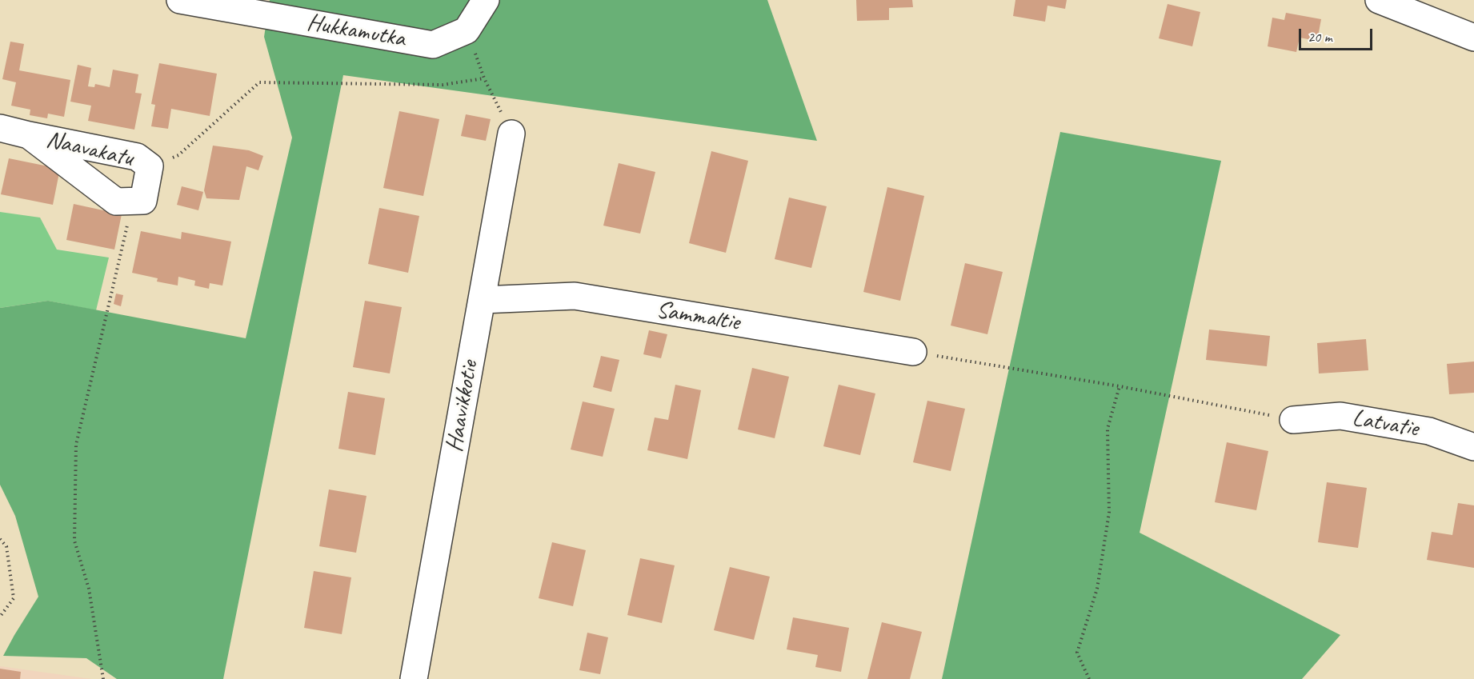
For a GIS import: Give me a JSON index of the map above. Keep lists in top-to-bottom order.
{
  "streets": {
    "street": [
      "Hukkamutka",
      "Naavakatu",
      "Sammaltie",
      "Haavikkotie",
      "Latvatie"
    ]
  },
  "crossings": [
    ["Sammaltie", "Haavikkotie"]
  ],
  "scale_bar": "20 m"
}
